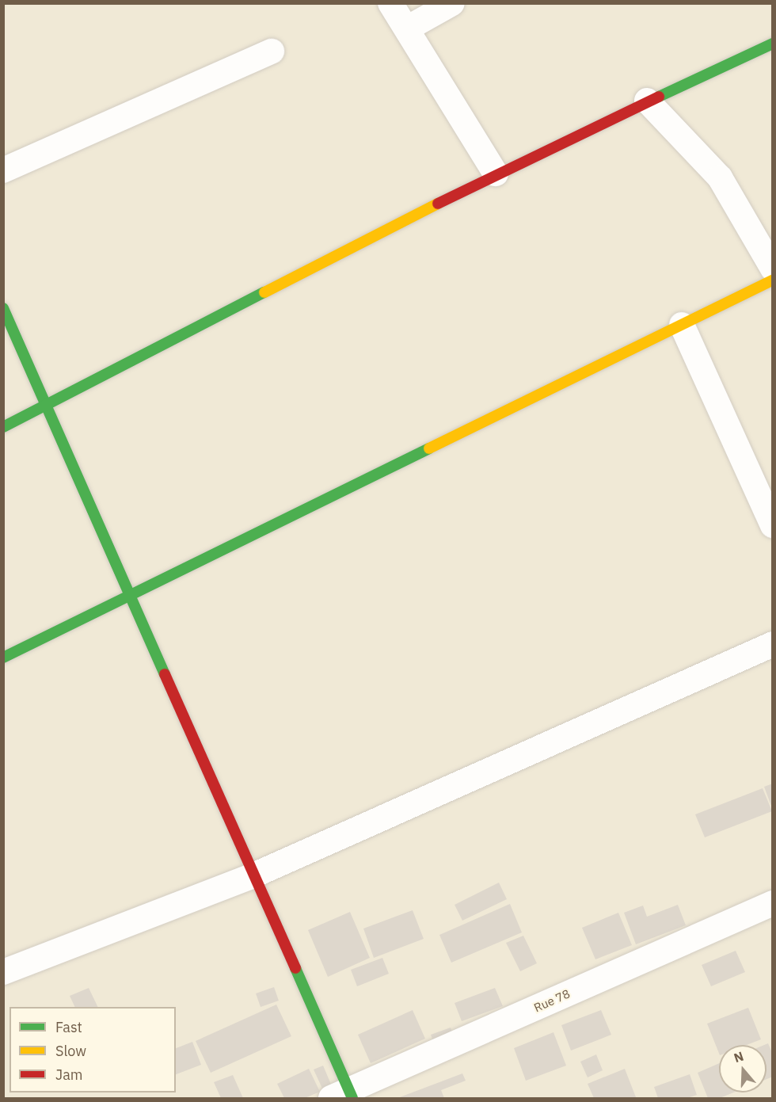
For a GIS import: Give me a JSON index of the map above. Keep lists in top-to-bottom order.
{
  "streets": {
    "street": ["Rue 78"]
  },
  "legend": ["Fast", "Slow", "Jam"],
  "north": "top"
}
